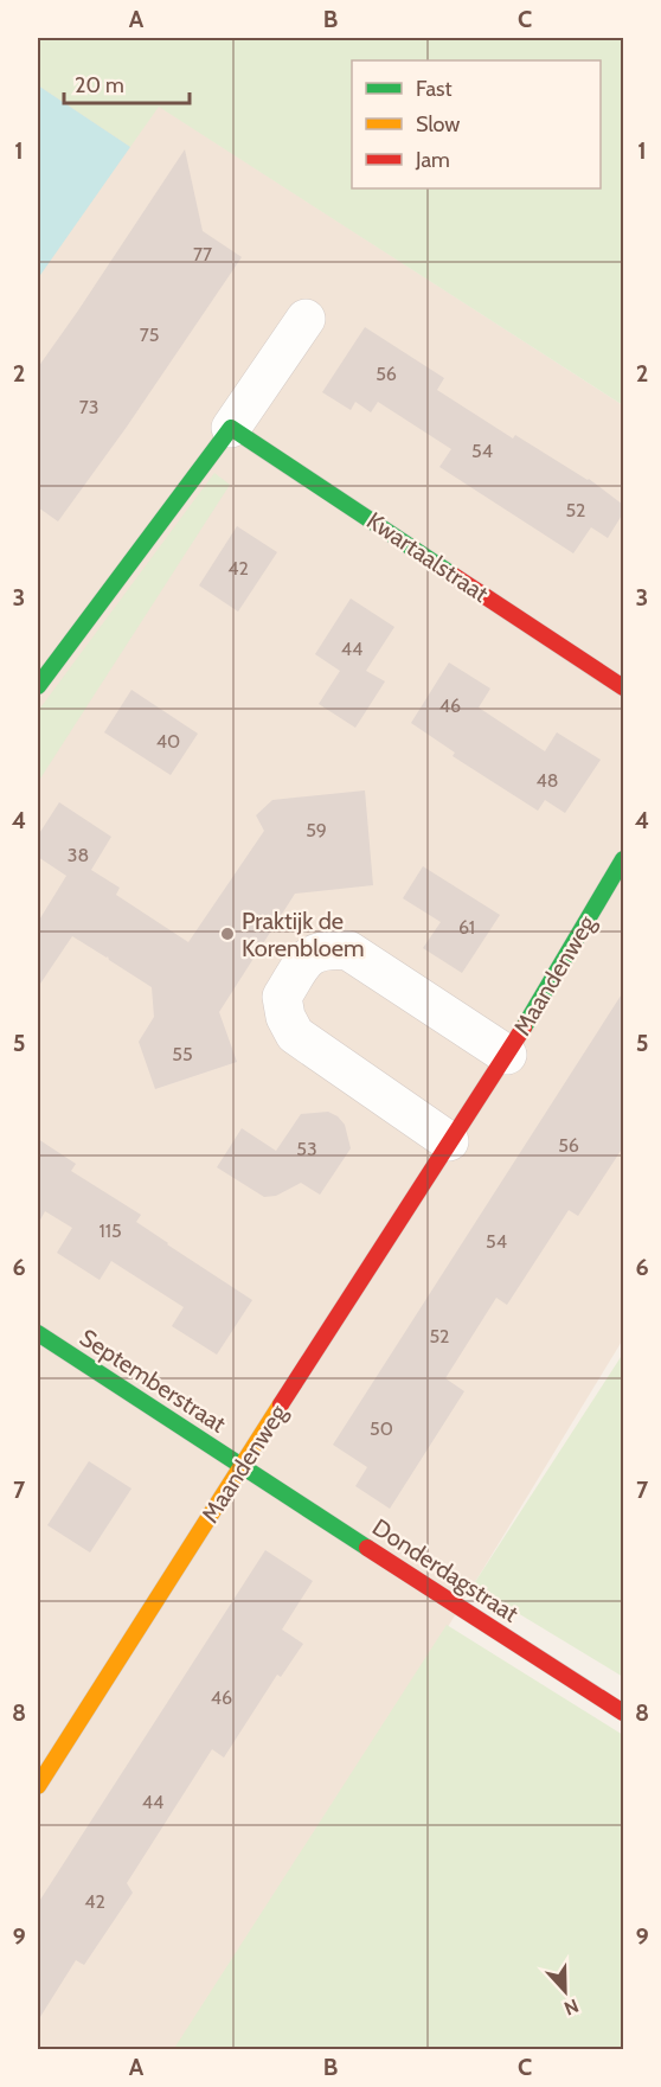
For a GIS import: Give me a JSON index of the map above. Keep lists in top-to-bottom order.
{
  "streets": {
    "street": [
      "Kwartaalstraat",
      "Maandenweg",
      "Septemberstraat",
      "Donderdagstraat"
    ]
  },
  "crossings": [
    ["Maandenweg", "Septemberstraat"],
    ["Maandenweg", "Donderdagstraat"],
    ["Septemberstraat", "Donderdagstraat"]
  ],
  "places": ["Praktijk de Korenbloem"],
  "house_numbers": [
    "77",
    "75",
    "56",
    "73",
    "54",
    "52",
    "42",
    "44",
    "46",
    "40",
    "48",
    "59",
    "38",
    "61",
    "55",
    "56",
    "53",
    "115",
    "54",
    "52",
    "50",
    "46",
    "44",
    "42"
  ],
  "legend": ["Fast", "Slow", "Jam"],
  "scale_bar": "20 m",
  "north": "bottom",
  "grid": {
    "columns": ["A", "B", "C"],
    "rows": [
      "1",
      "2",
      "3",
      "4",
      "5",
      "6",
      "7",
      "8",
      "9"
    ]
  }
}
